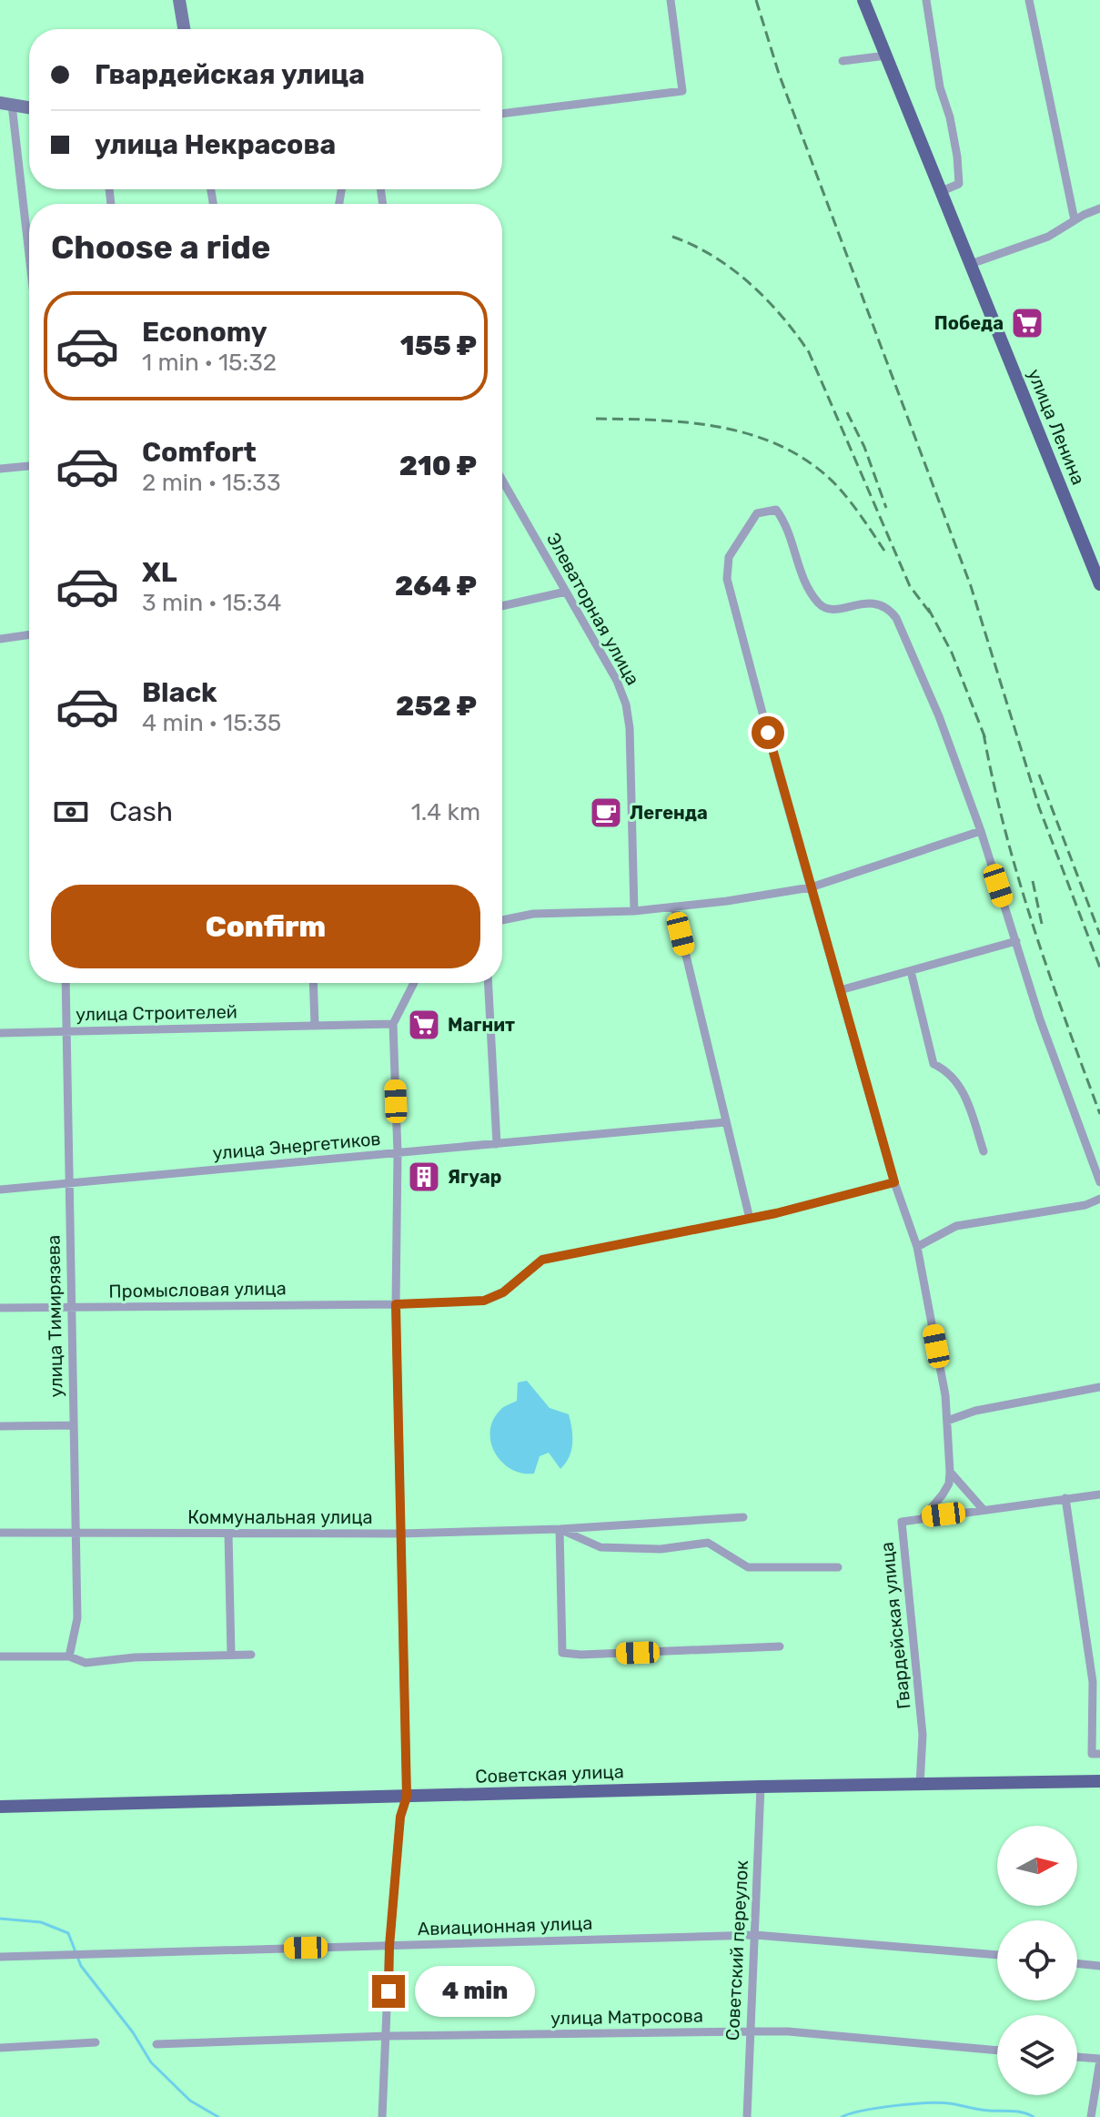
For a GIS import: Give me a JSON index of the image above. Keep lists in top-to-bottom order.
{
  "streets": {
    "main road": ["улица Ленина", "Советская улица"],
    "street": [
      "Элеваторная улица",
      "улица Строителей",
      "улица Энергетиков",
      "Промысловая улица",
      "улица Тимирязева",
      "Коммунальная улица",
      "Гвардейская улица",
      "Авиационная улица",
      "Советский переулок",
      "улица Матросова"
    ]
  },
  "crossings": [
    ["улица Строителей", "улица Тимирязева"],
    ["улица Энергетиков", "улица Тимирязева"],
    ["Промысловая улица", "улица Тимирязева"],
    ["Промысловая улица", "Гвардейская улица"],
    ["улица Тимирязева", "Коммунальная улица"],
    ["Гвардейская улица", "Советская улица"],
    ["Советская улица", "Советский переулок"],
    ["Авиационная улица", "Советский переулок"],
    ["Советский переулок", "улица Матросова"]
  ],
  "places": {
    "supermarket": ["Победа", "Магнит"],
    "cafe": ["Легенда"],
    "building": ["Ягуар"]
  },
  "north": "right",
  "page": {
    "banner": ["Гвардейская улица", "улица Некрасова"],
    "heading": "Choose a ride",
    "list": [
      {
        "name": "Economy",
        "note": "1 min · 15:32",
        "value": "155 ₽"
      },
      {
        "name": "Comfort",
        "note": "2 min · 15:33",
        "value": "210 ₽"
      },
      {
        "name": "XL",
        "note": "3 min · 15:34",
        "value": "264 ₽"
      },
      {
        "name": "Black",
        "note": "4 min · 15:35",
        "value": "252 ₽"
      }
    ],
    "pay": ["Cash", "1.4 km"],
    "buttons": "Confirm",
    "bubble": "4 min"
  }
}
